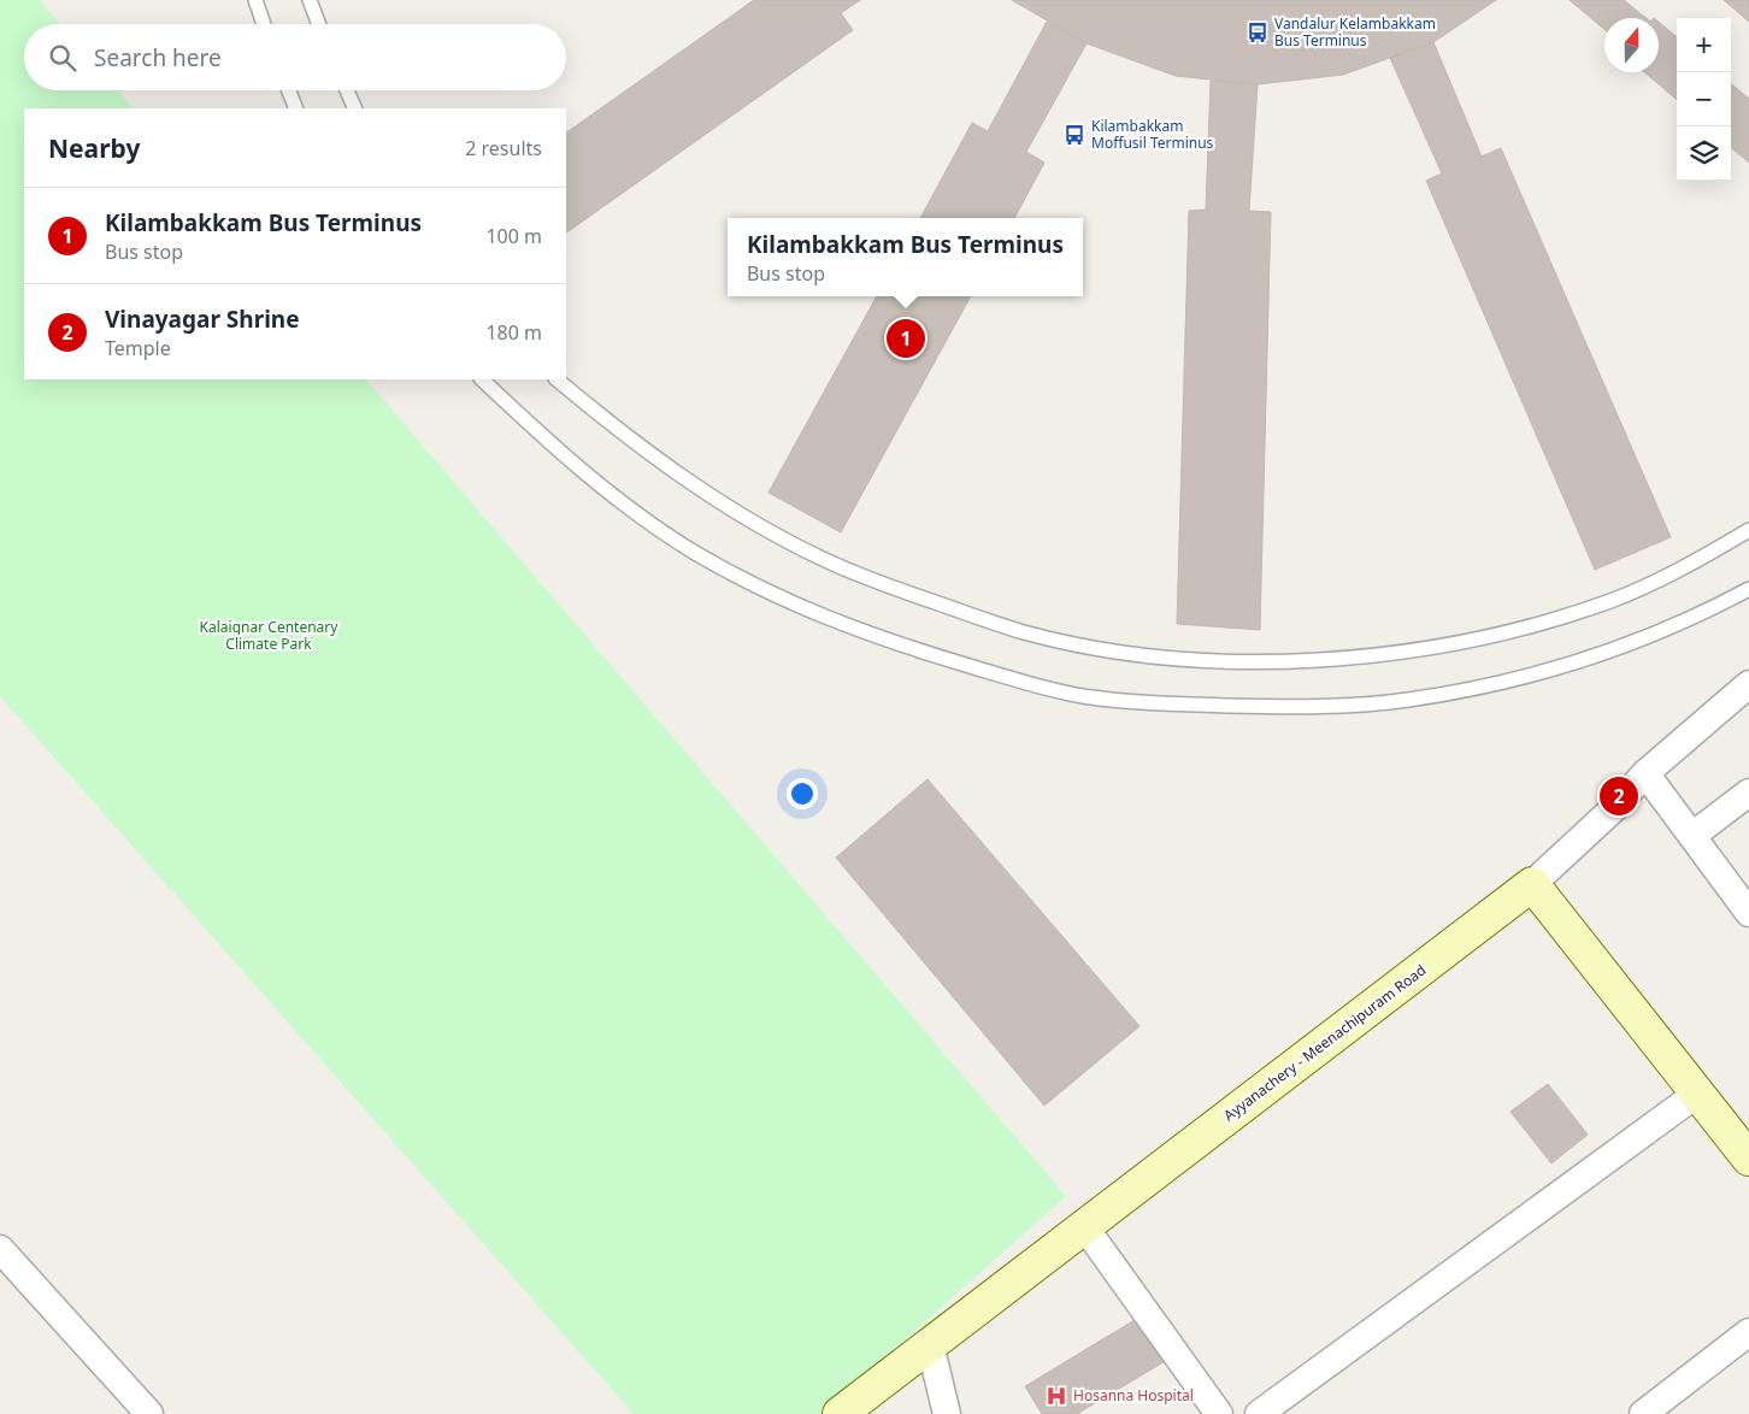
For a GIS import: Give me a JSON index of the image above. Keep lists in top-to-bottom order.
{
  "streets": {
    "street": ["Ayyanachery - Meenachipuram Road"]
  },
  "parks": ["Kalaignar Centenary Climate Park"],
  "places": {
    "bus stop": ["Vandalur Kelambakkam Bus Terminus", "Kilambakkam Moffusil Terminus"],
    "hospital": ["Hosanna Hospital"]
  },
  "north": "top",
  "page": {
    "map_buttons": ["+", "−"],
    "search": "Search here",
    "heading": ["Nearby", "2 results"],
    "list": [
      {
        "mark": "1",
        "name": "Kilambakkam Bus Terminus",
        "note": "Bus stop",
        "value": "100 m"
      },
      {
        "mark": "2",
        "name": "Vinayagar Shrine",
        "note": "Temple",
        "value": "180 m"
      }
    ],
    "popup": ["Kilambakkam Bus Terminus", "Bus stop"],
    "pins": ["1", "2"]
  }
}
